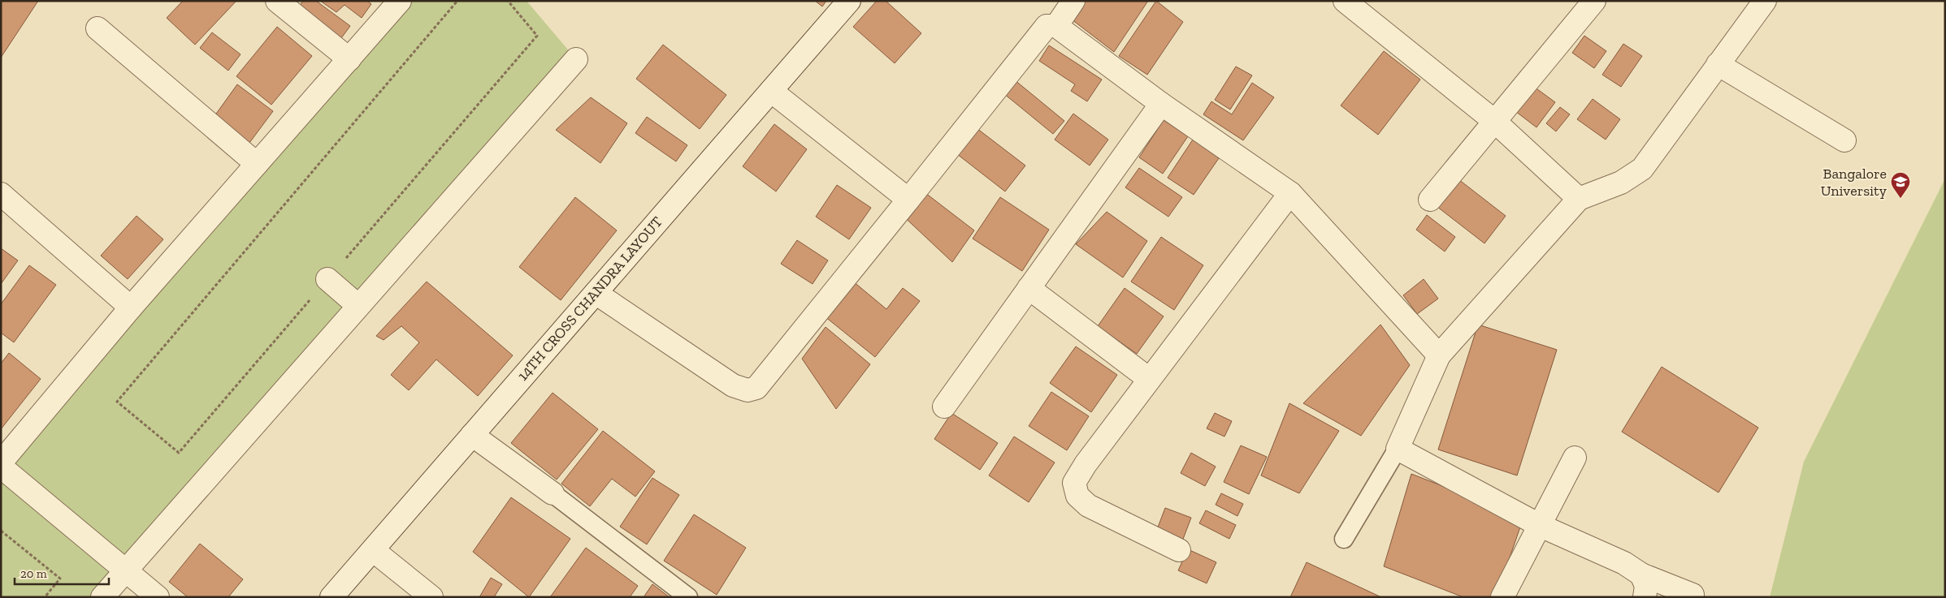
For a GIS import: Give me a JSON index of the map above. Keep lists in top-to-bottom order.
{
  "streets": {
    "street": ["14TH CROSS CHANDRA LAYOUT"]
  },
  "places": {
    "school or university": ["Bangalore University"]
  },
  "scale_bar": "20 m"
}
